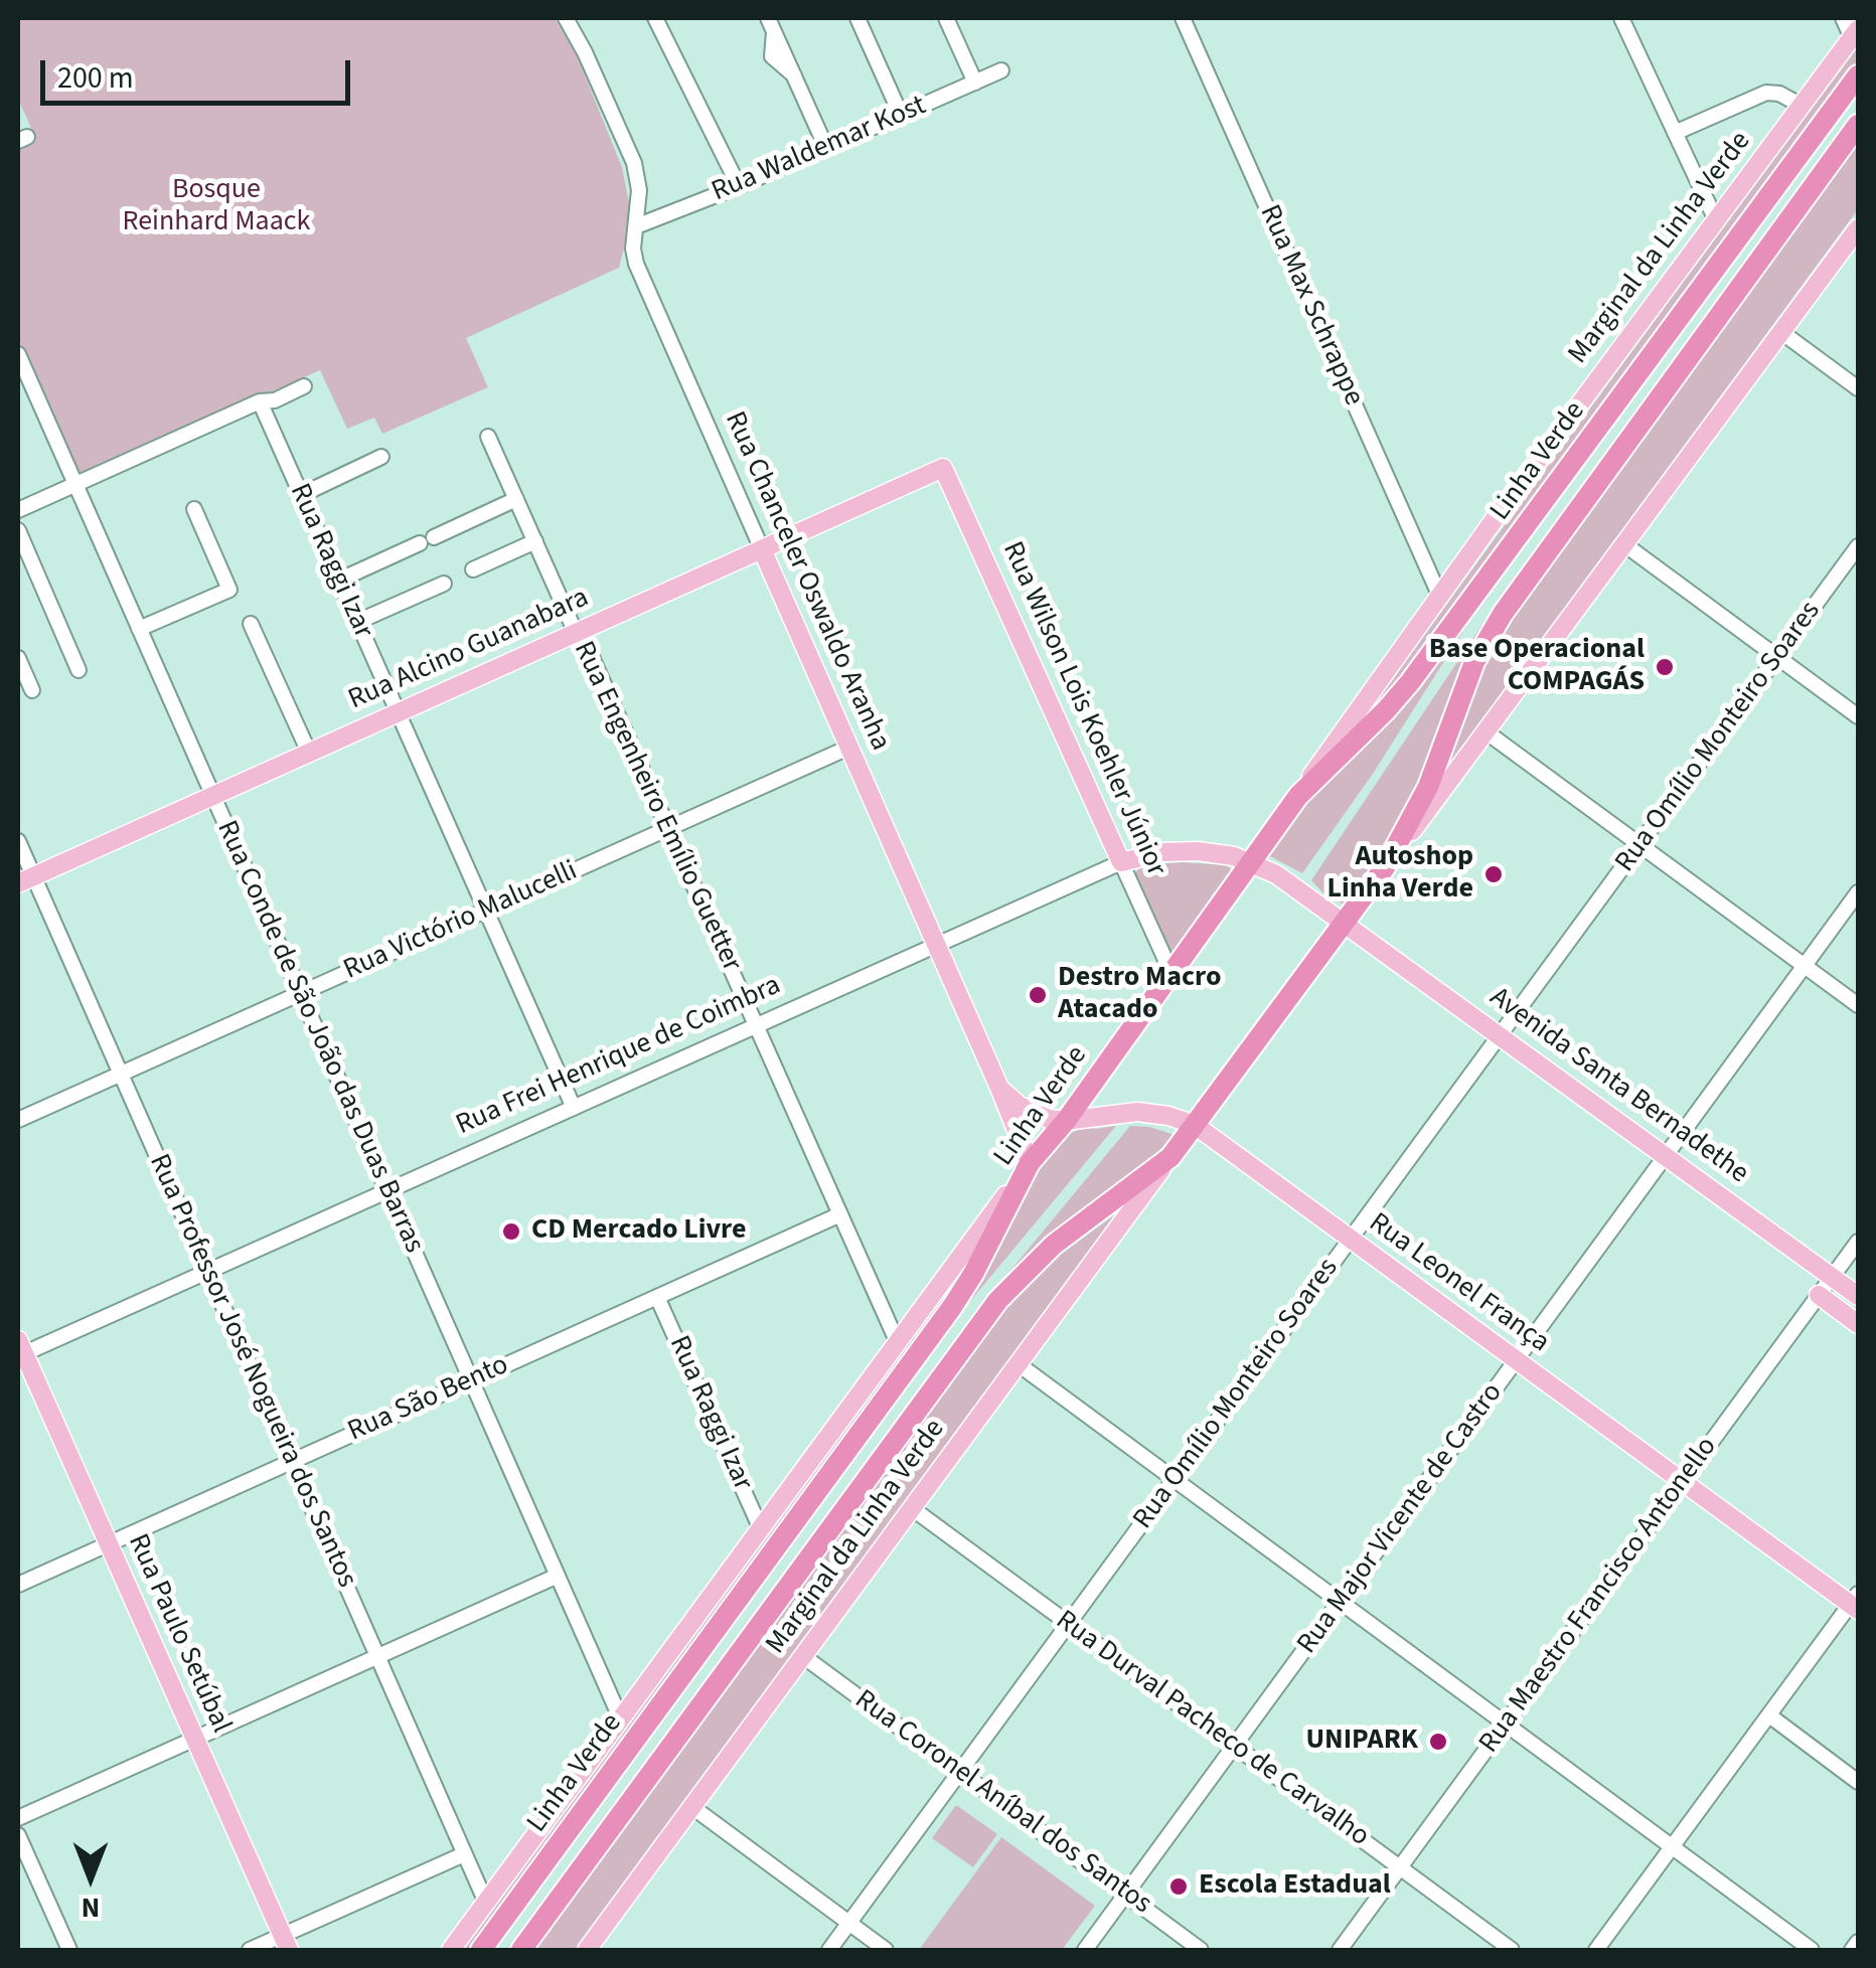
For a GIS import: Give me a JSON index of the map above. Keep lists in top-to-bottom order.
{
  "streets": {
    "highway": ["Linha Verde"],
    "main road": [
      "Marginal da Linha Verde",
      "Rua Chanceler Oswaldo Aranha",
      "Rua Alcino Guanabara",
      "Rua Wilson Lois Koehler Júnior",
      "Rua Frei Henrique de Coimbra",
      "Avenida Santa Bernadethe",
      "Rua Leonel França",
      "Rua Paulo Setúbal"
    ],
    "street": [
      "Rua Waldemar Kost",
      "Rua Max Schrappe",
      "Rua Raggi Izar",
      "Rua Omílio Monteiro Soares",
      "Rua Engenheiro Emílio Guetter",
      "Rua Victório Malucelli",
      "Rua Conde de São João das Duas Barras",
      "Rua Professor José Nogueira dos Santos",
      "Rua São Bento",
      "Rua Major Vicente de Castro",
      "Rua Maestro Francisco Antonello",
      "Rua Durval Pacheco de Carvalho",
      "Rua Coronel Aníbal dos Santos"
    ]
  },
  "crossings": [
    ["Rua Waldemar Kost", "Rua Chanceler Oswaldo Aranha"],
    ["Marginal da Linha Verde", "Rua Max Schrappe"],
    ["Marginal da Linha Verde", "Linha Verde"],
    ["Marginal da Linha Verde", "Rua Durval Pacheco de Carvalho"],
    ["Marginal da Linha Verde", "Rua Coronel Aníbal dos Santos"],
    ["Linha Verde", "Rua Chanceler Oswaldo Aranha"],
    ["Linha Verde", "Rua Wilson Lois Koehler Júnior"],
    ["Linha Verde", "Rua Frei Henrique de Coimbra"],
    ["Linha Verde", "Avenida Santa Bernadethe"],
    ["Linha Verde", "Rua Leonel França"],
    ["Rua Raggi Izar", "Rua Alcino Guanabara"],
    ["Rua Raggi Izar", "Rua Victório Malucelli"],
    ["Rua Raggi Izar", "Rua Frei Henrique de Coimbra"],
    ["Rua Raggi Izar", "Rua São Bento"],
    ["Rua Chanceler Oswaldo Aranha", "Rua Alcino Guanabara"],
    ["Rua Chanceler Oswaldo Aranha", "Rua Victório Malucelli"],
    ["Rua Chanceler Oswaldo Aranha", "Rua Frei Henrique de Coimbra"],
    ["Rua Chanceler Oswaldo Aranha", "Rua Leonel França"],
    ["Rua Alcino Guanabara", "Rua Wilson Lois Koehler Júnior"],
    ["Rua Alcino Guanabara", "Rua Engenheiro Emílio Guetter"],
    ["Rua Alcino Guanabara", "Rua Conde de São João das Duas Barras"],
    ["Rua Alcino Guanabara", "Rua Professor José Nogueira dos Santos"],
    ["Rua Wilson Lois Koehler Júnior", "Rua Frei Henrique de Coimbra"],
    ["Rua Omílio Monteiro Soares", "Avenida Santa Bernadethe"],
    ["Rua Omílio Monteiro Soares", "Rua Leonel França"],
    ["Rua Omílio Monteiro Soares", "Rua Durval Pacheco de Carvalho"],
    ["Rua Omílio Monteiro Soares", "Rua Coronel Aníbal dos Santos"],
    ["Rua Engenheiro Emílio Guetter", "Rua Victório Malucelli"],
    ["Rua Engenheiro Emílio Guetter", "Rua Frei Henrique de Coimbra"],
    ["Rua Engenheiro Emílio Guetter", "Rua São Bento"],
    ["Rua Victório Malucelli", "Rua Conde de São João das Duas Barras"],
    ["Rua Victório Malucelli", "Rua Professor José Nogueira dos Santos"],
    ["Rua Conde de São João das Duas Barras", "Rua Frei Henrique de Coimbra"],
    ["Rua Conde de São João das Duas Barras", "Rua São Bento"],
    ["Rua Frei Henrique de Coimbra", "Avenida Santa Bernadethe"],
    ["Rua Frei Henrique de Coimbra", "Rua Professor José Nogueira dos Santos"],
    ["Rua Frei Henrique de Coimbra", "Rua Paulo Setúbal"],
    ["Avenida Santa Bernadethe", "Rua Major Vicente de Castro"],
    ["Avenida Santa Bernadethe", "Rua Maestro Francisco Antonello"],
    ["Rua Leonel França", "Rua Major Vicente de Castro"],
    ["Rua Leonel França", "Rua Maestro Francisco Antonello"],
    ["Rua Professor José Nogueira dos Santos", "Rua São Bento"],
    ["Rua São Bento", "Rua Paulo Setúbal"],
    ["Rua Major Vicente de Castro", "Rua Durval Pacheco de Carvalho"],
    ["Rua Major Vicente de Castro", "Rua Coronel Aníbal dos Santos"],
    ["Rua Maestro Francisco Antonello", "Rua Durval Pacheco de Carvalho"]
  ],
  "parks": ["Bosque Reinhard Maack"],
  "places": [
    "Base Operacional COMPAGÁS",
    "Autoshop Linha Verde",
    "Destro Macro Atacado",
    "CD Mercado Livre",
    "UNIPARK",
    "Escola Estadual"
  ],
  "scale_bar": "200 m",
  "north": "bottom"
}
